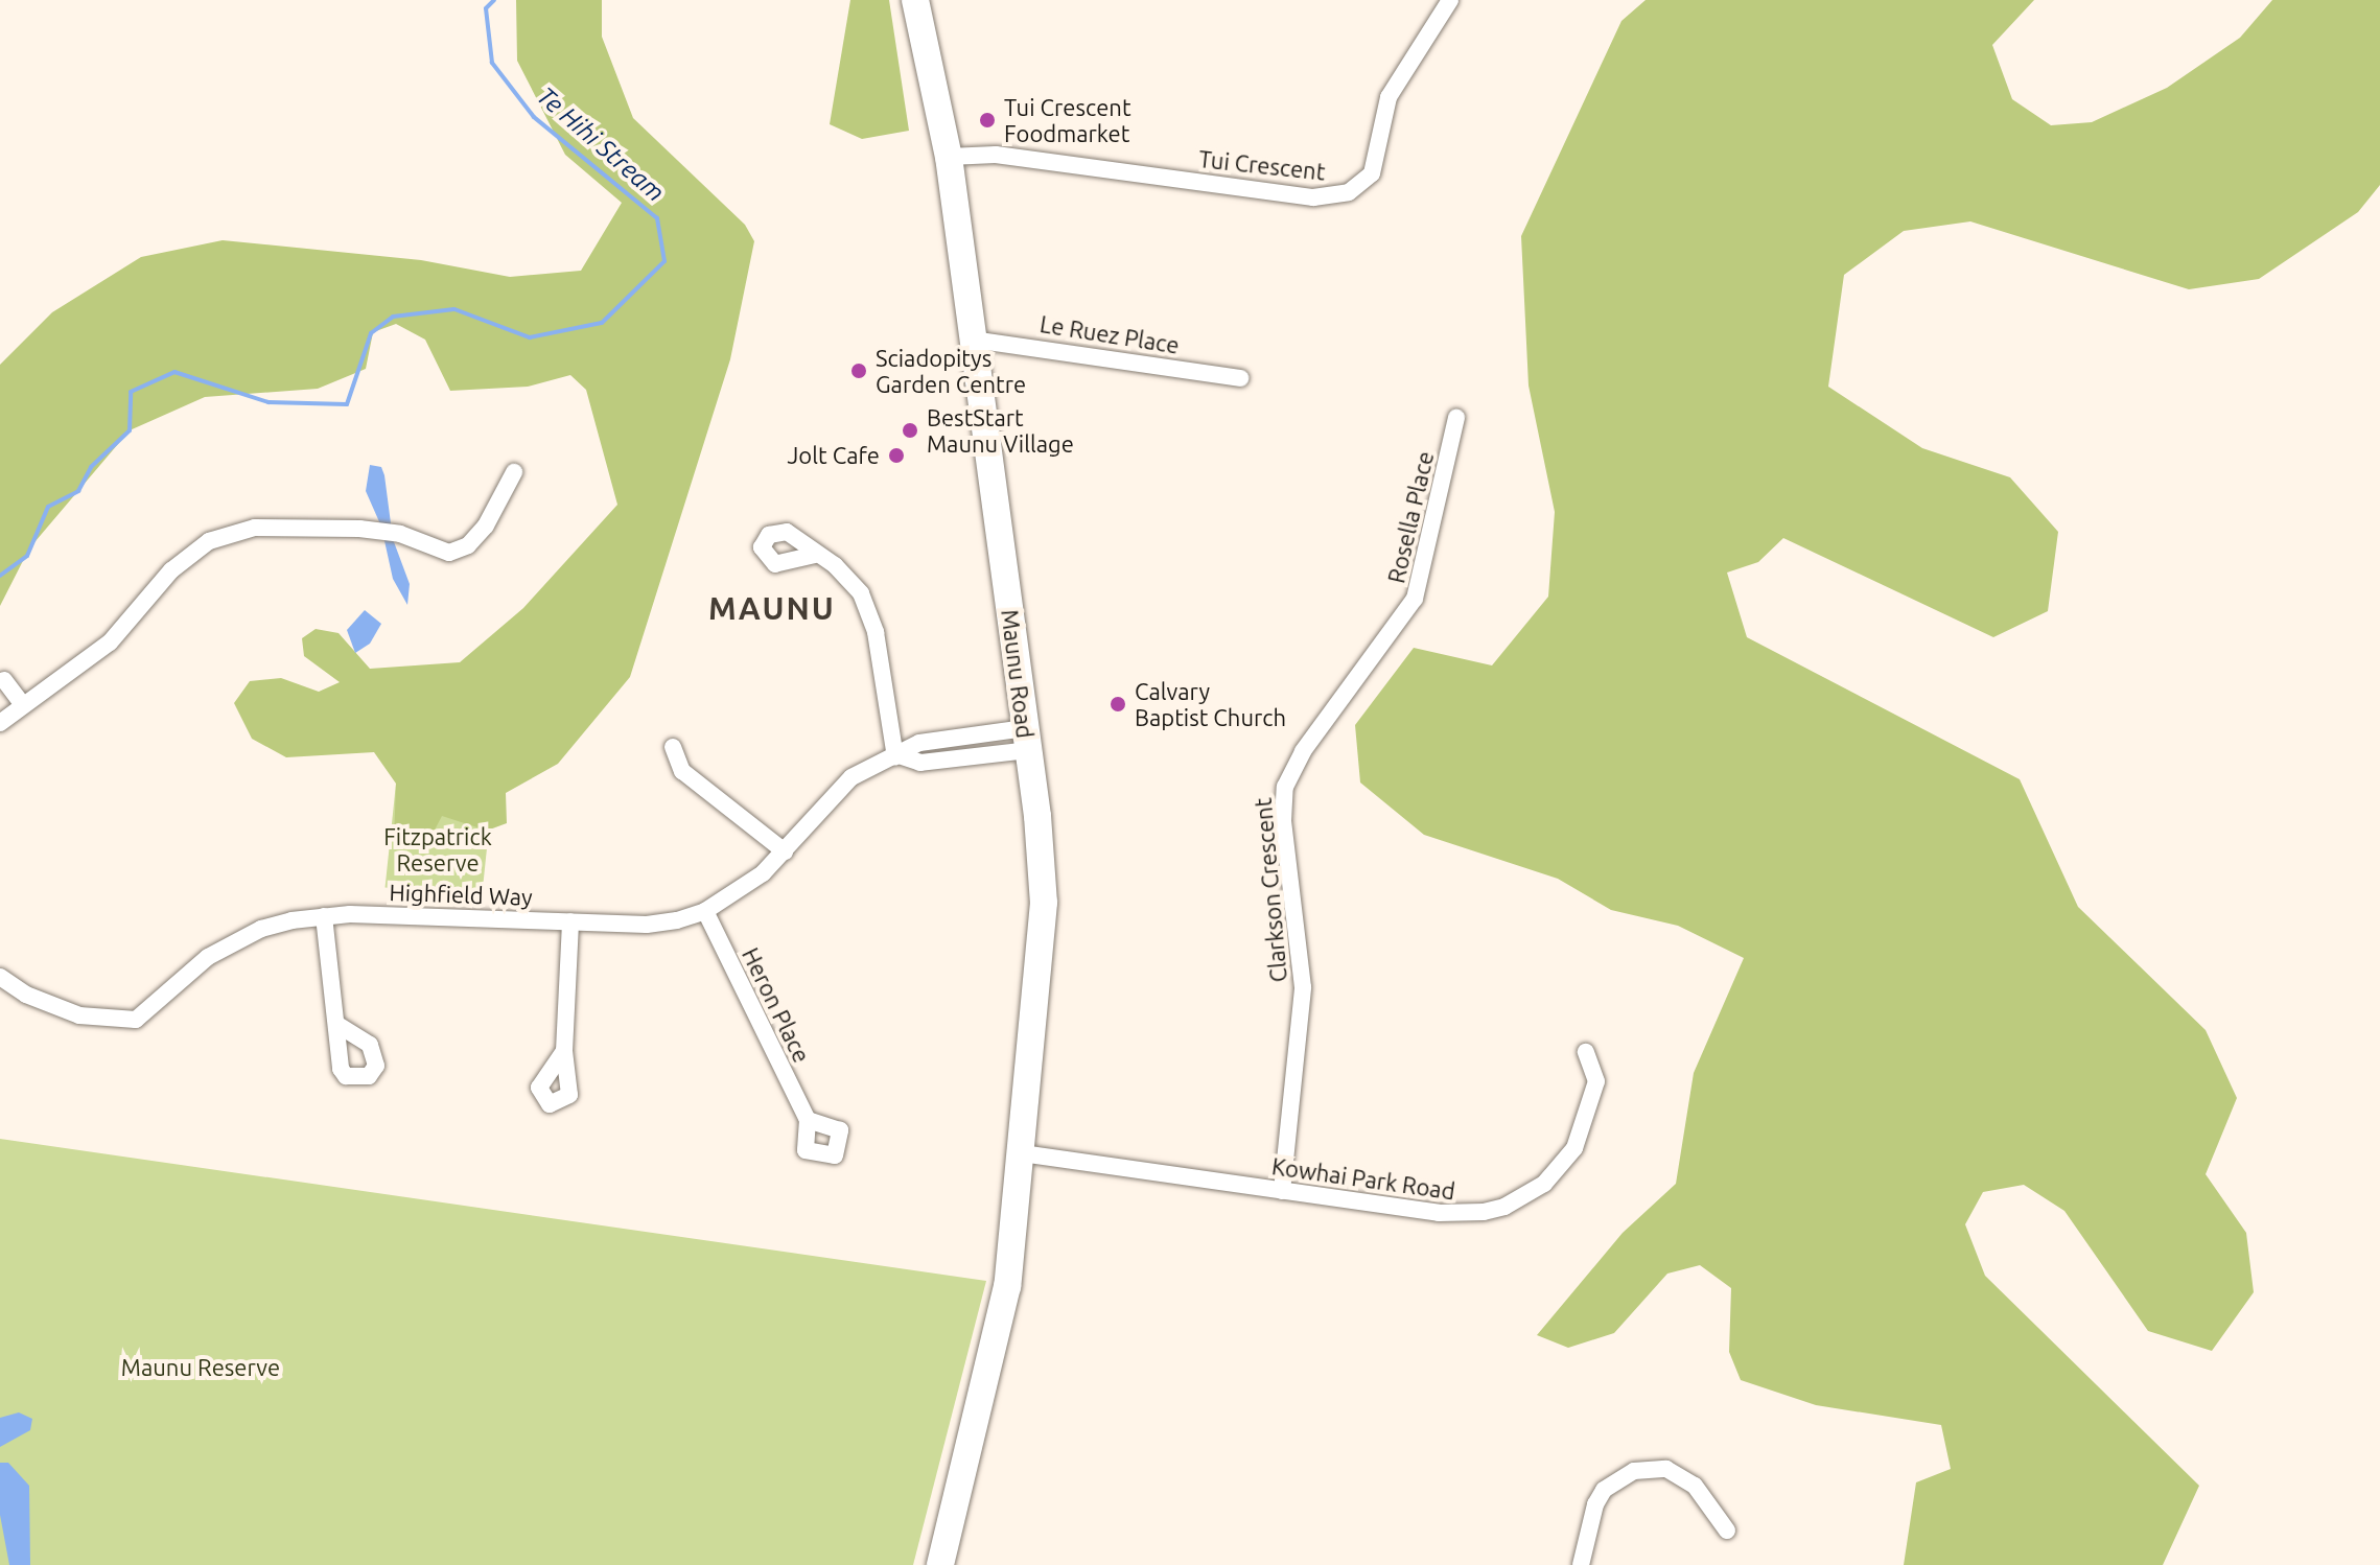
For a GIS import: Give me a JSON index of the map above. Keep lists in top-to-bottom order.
{
  "streets": {
    "main road": ["Maunu Road"],
    "street": [
      "Tui Crescent",
      "Le Ruez Place",
      "Rosella Place",
      "Clarkson Crescent",
      "Highfield Way",
      "Heron Place",
      "Kowhai Park Road"
    ]
  },
  "crossings": [
    ["Tui Crescent", "Maunu Road"],
    ["Le Ruez Place", "Maunu Road"],
    ["Rosella Place", "Clarkson Crescent"],
    ["Maunu Road", "Kowhai Park Road"],
    ["Clarkson Crescent", "Kowhai Park Road"],
    ["Highfield Way", "Heron Place"]
  ],
  "districts": ["MAUNU"],
  "water": ["Te Hihi Stream"],
  "parks": ["Fitzpatrick Reserve", "Maunu Reserve"],
  "places": [
    "Tui Crescent Foodmarket",
    "Sciadopitys Garden Centre",
    "BestStart Maunu Village",
    "Jolt Cafe",
    "Calvary Baptist Church"
  ]
}
